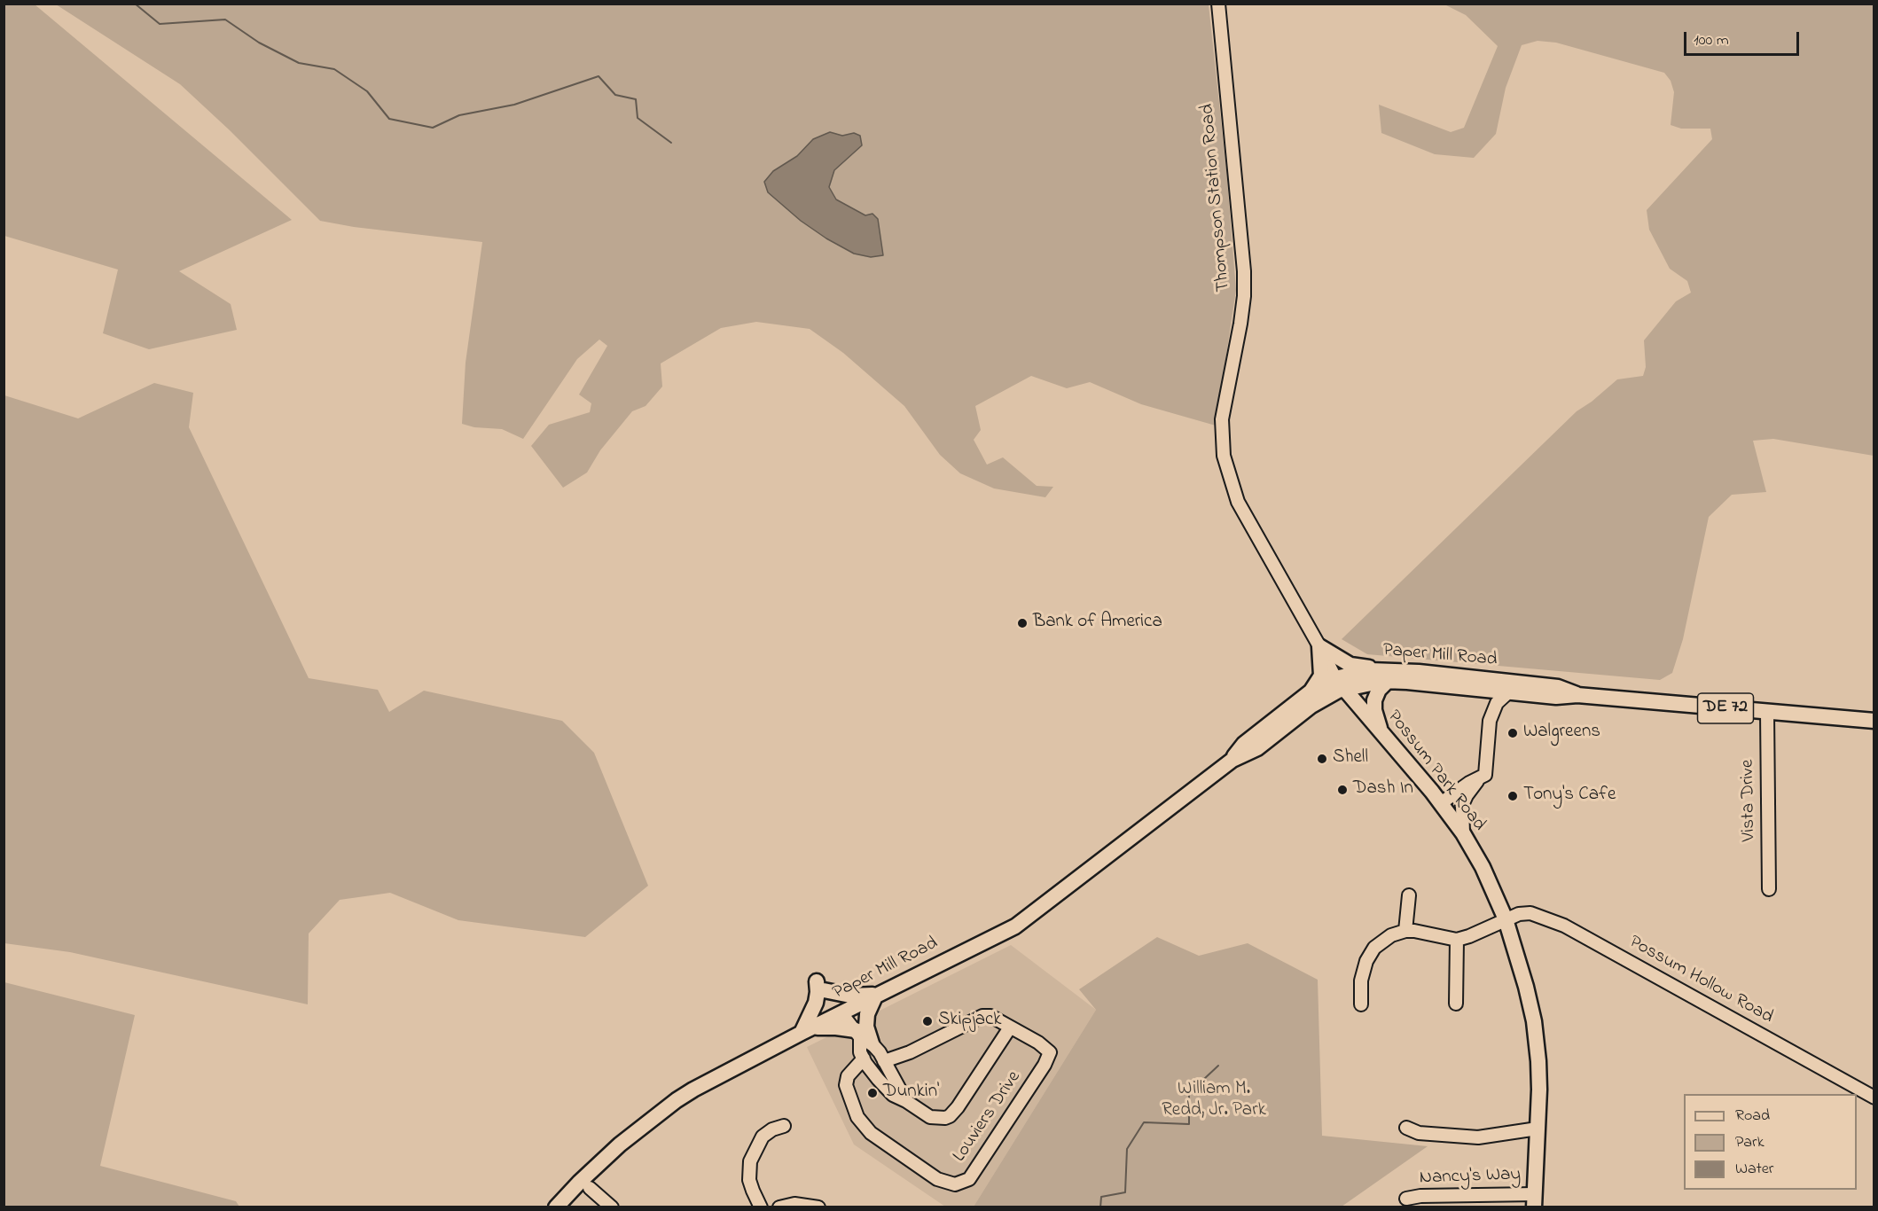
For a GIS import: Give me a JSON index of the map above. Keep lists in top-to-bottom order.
{
  "streets": {
    "main road": ["Paper Mill Road", "DE 72", "Possum Park Road"],
    "street": [
      "Thompson Station Road",
      "Vista Drive",
      "Possum Hollow Road",
      "Louviers Drive",
      "Nancy's Way"
    ]
  },
  "crossings": [
    ["Thompson Station Road", "Paper Mill Road"],
    ["Thompson Station Road", "Possum Park Road"],
    ["Paper Mill Road", "Possum Park Road"],
    ["Paper Mill Road", "Vista Drive"],
    ["Paper Mill Road", "Louviers Drive"],
    ["Possum Park Road", "Possum Hollow Road"],
    ["Possum Park Road", "Nancy's Way"]
  ],
  "parks": ["William M. Redd, Jr. Park"],
  "places": [
    "Bank of America",
    "Walgreens",
    "Shell",
    "Dash In",
    "Tony's Cafe",
    "Skipjack",
    "Dunkin'"
  ],
  "legend": ["Road", "Park", "Water"],
  "scale_bar": "100 m"
}
